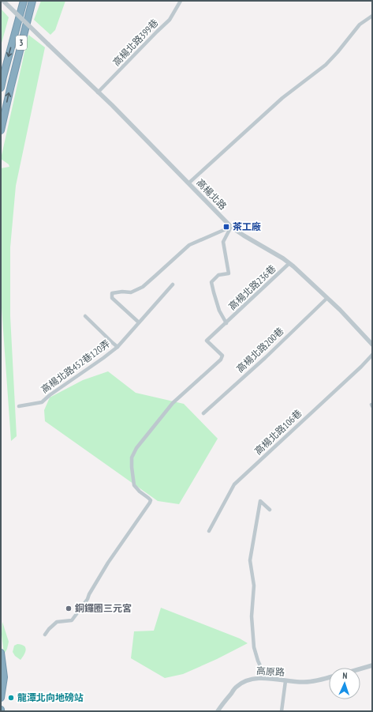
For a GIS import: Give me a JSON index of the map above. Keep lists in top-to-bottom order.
{
  "streets": {
    "highway": ["3"],
    "street": [
      "高楊北路399巷",
      "高楊北路",
      "高楊北路236巷",
      "高楊北路200巷",
      "高楊北路452巷120弄",
      "高楊北路106巷",
      "高原路"
    ]
  },
  "crossings": [
    ["高楊北路399巷", "高楊北路"],
    ["高楊北路", "高楊北路236巷"],
    ["高楊北路", "高楊北路200巷"]
  ],
  "places": {
    "transit": ["茶工廠"],
    "other": ["銅鑼圈三元宮", "龍潭北向地磅站"]
  },
  "north": "top"
}
